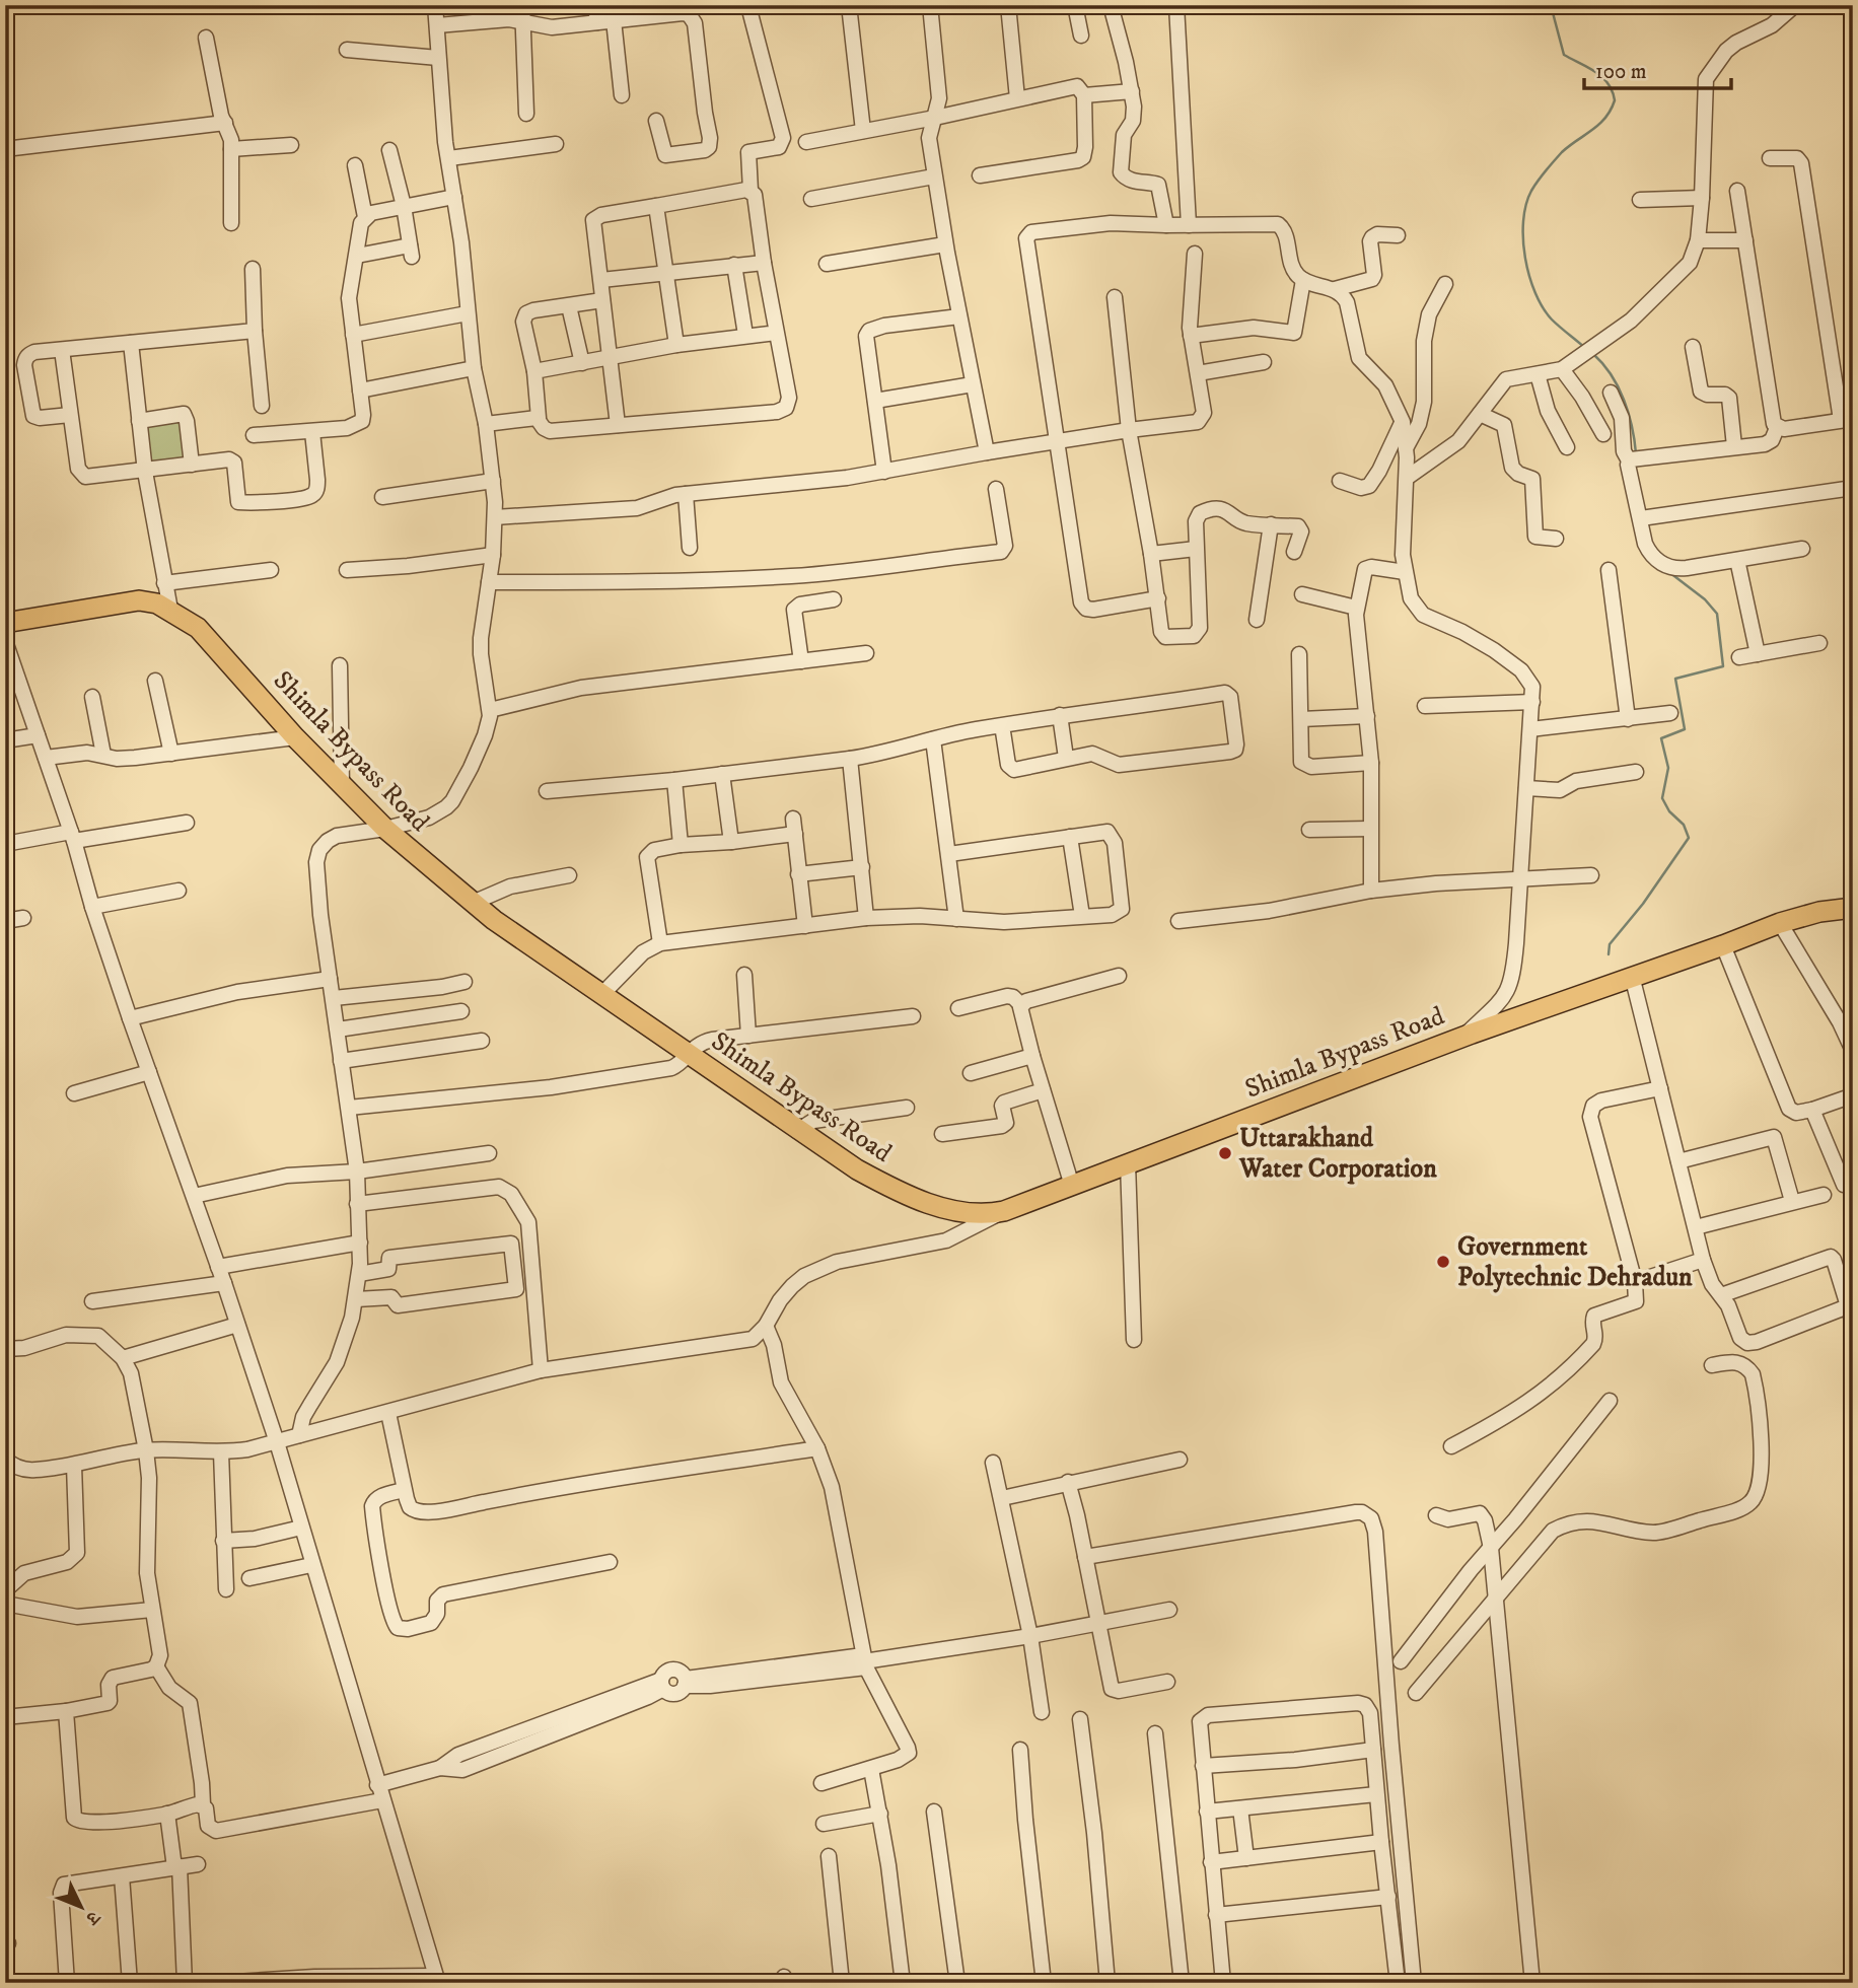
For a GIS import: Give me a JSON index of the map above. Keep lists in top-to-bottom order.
{
  "streets": {
    "highway": ["Shimla Bypass Road"]
  },
  "places": ["Uttarakhand Water Corporation", "Government Polytechnic Dehradun"],
  "scale_bar": "100 m",
  "north": "bottom right"
}
